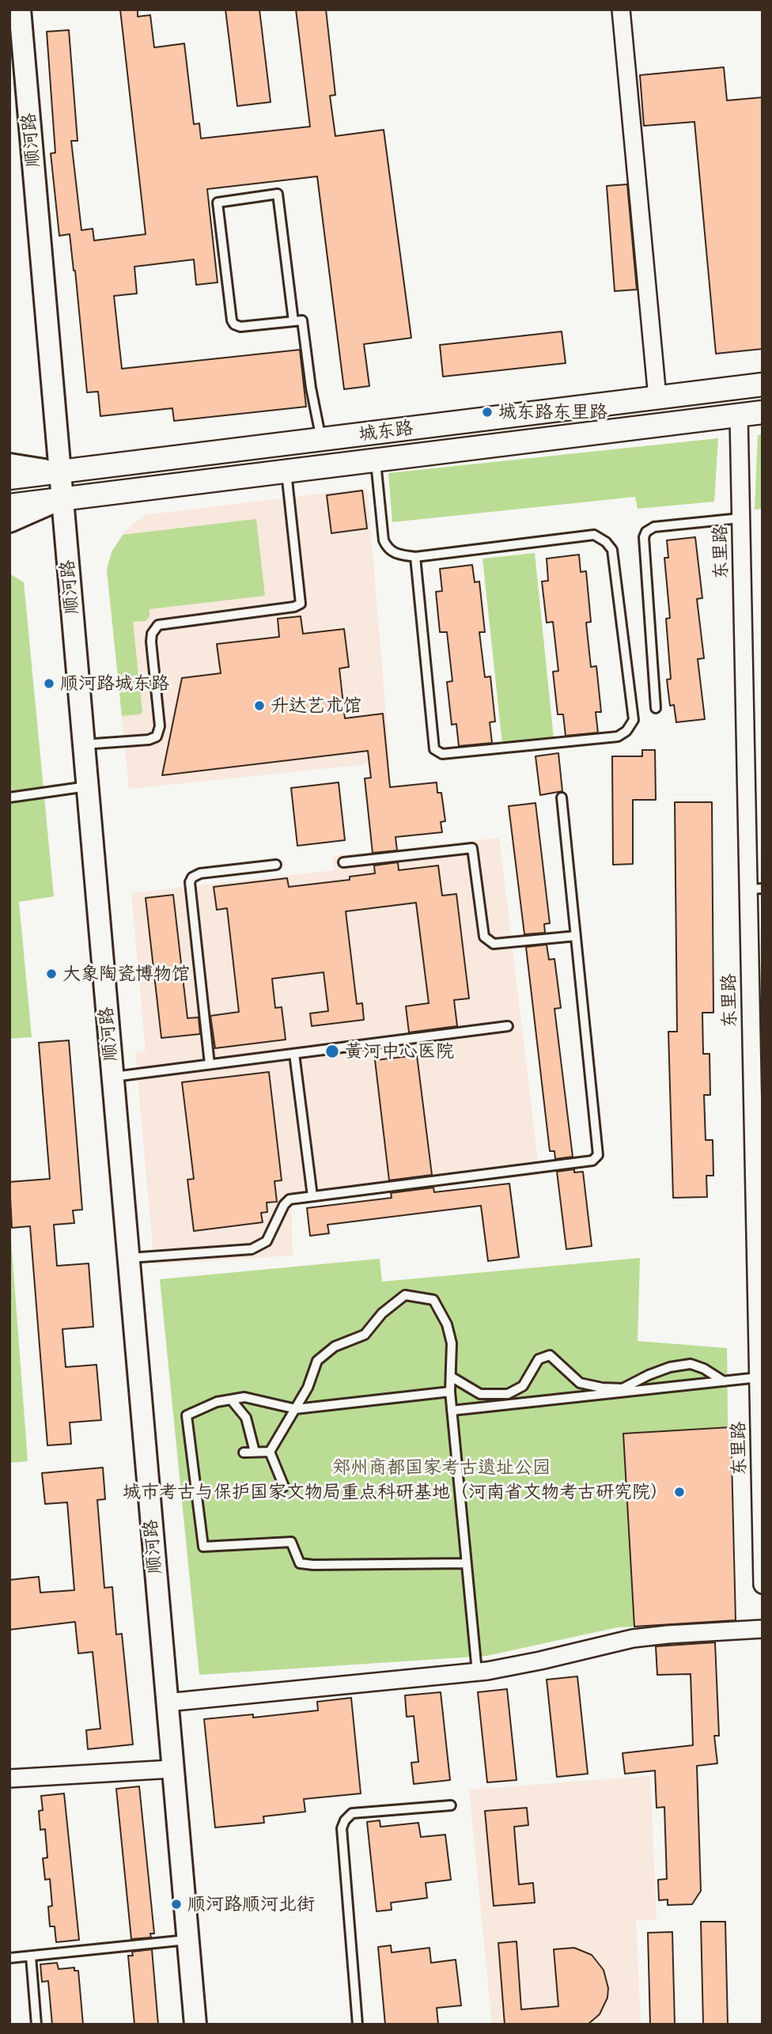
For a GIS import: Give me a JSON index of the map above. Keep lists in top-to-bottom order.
{
  "streets": {
    "main road": ["城东路"],
    "street": ["顺河路", "东里路"]
  },
  "crossings": [
    ["顺河路", "城东路"],
    ["城东路", "东里路"]
  ],
  "parks": ["郑州商都国家考古遗址公园"],
  "places": [
    "城东路东里路",
    "顺河路城东路",
    "升达艺术馆",
    "大象陶瓷博物馆",
    "黄河中心医院",
    "城市考古与保护国家文物局重点科研基地（河南省文物考古研究院）",
    "顺河路顺河北街"
  ]
}
